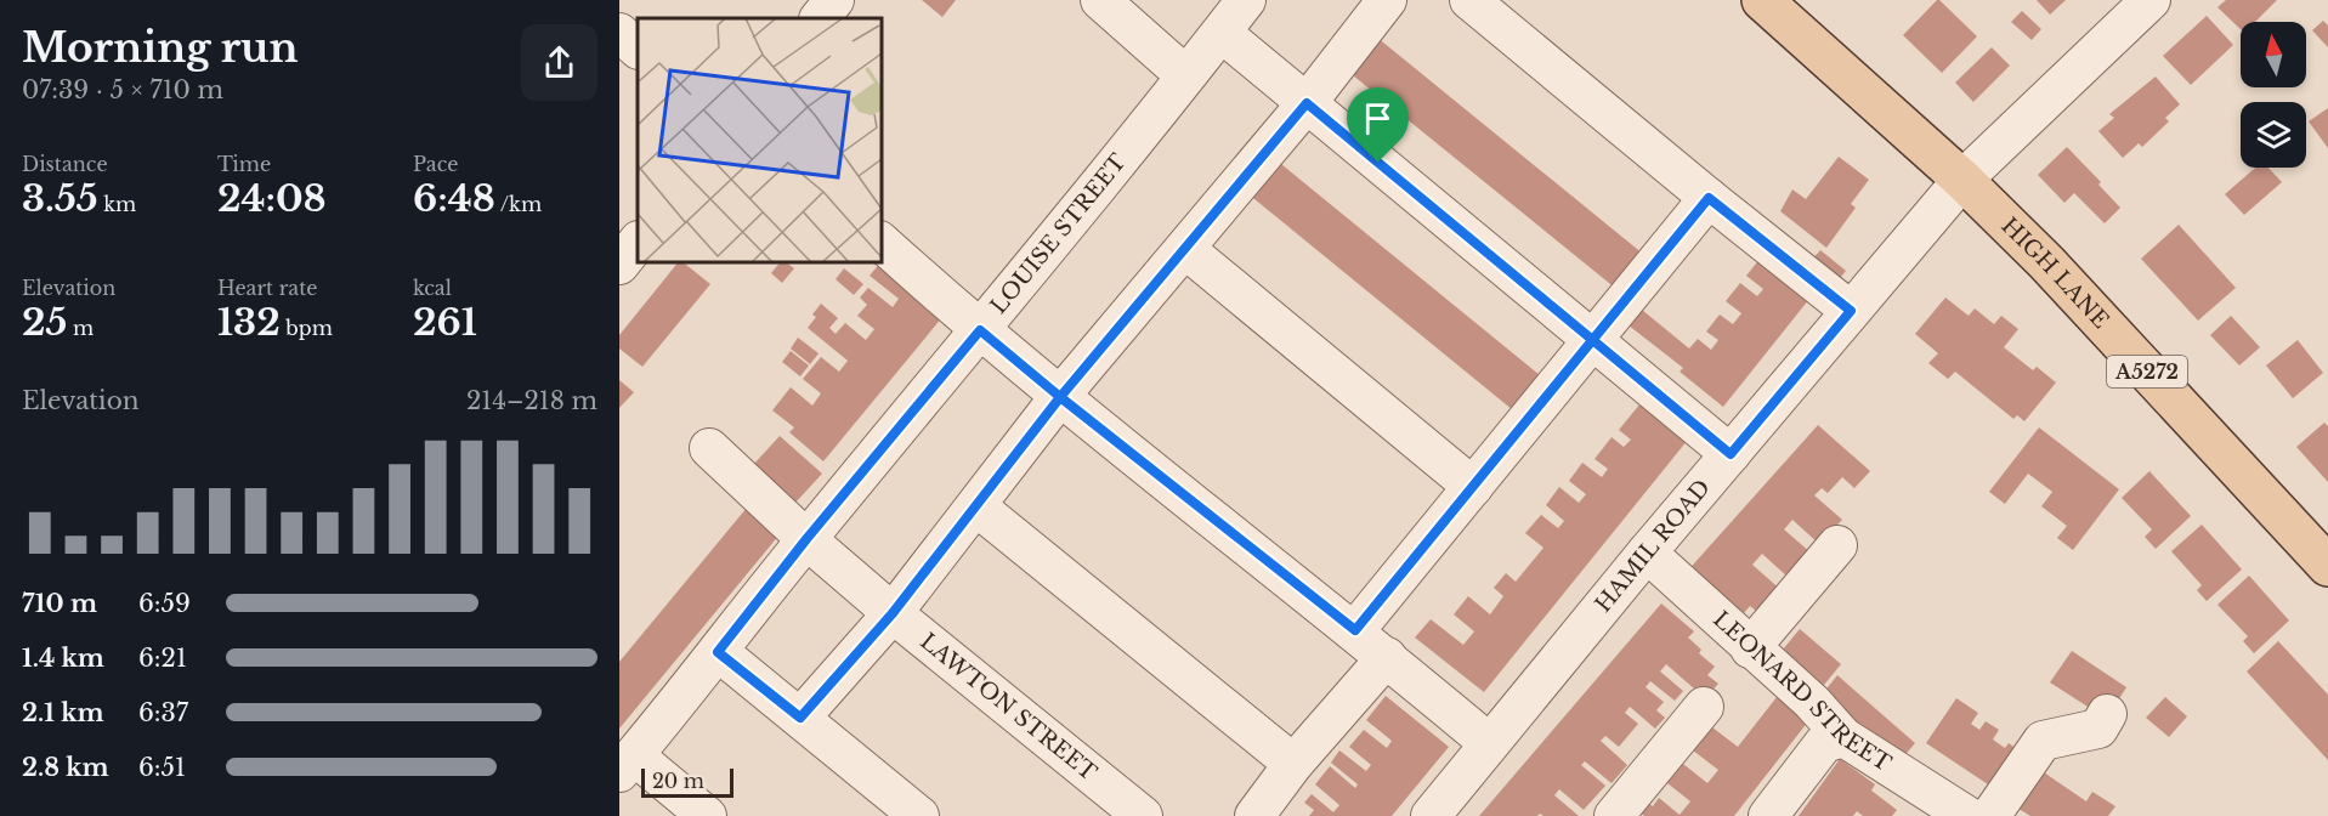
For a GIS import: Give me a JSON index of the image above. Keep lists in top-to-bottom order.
{
  "streets": {
    "main road": ["HIGH LANE", "A5272"],
    "street": [
      "LOUISE STREET",
      "HAMIL ROAD",
      "LEONARD STREET",
      "LAWTON STREET"
    ]
  },
  "crossings": [
    ["LOUISE STREET", "LAWTON STREET"],
    ["HIGH LANE", "HAMIL ROAD"],
    ["HAMIL ROAD", "LEONARD STREET"]
  ],
  "scale_bar": "20 m",
  "north": "top",
  "page": {
    "heading": ["Morning run", "07:39 · 5 × 710 m"],
    "stats": [
      ["Distance", "3.55 km"],
      ["Time", "24:08"],
      ["Pace", "6:48 /km"],
      ["Elevation", "25 m"],
      ["Heart rate", "132 bpm"],
      ["kcal", "261"]
    ],
    "chart": ["Elevation", "214–218 m"],
    "list": [
      {
        "name": "710 m",
        "note": "6:59"
      },
      {
        "name": "1.4 km",
        "note": "6:21"
      },
      {
        "name": "2.1 km",
        "note": "6:37"
      },
      {
        "name": "2.8 km",
        "note": "6:51"
      }
    ],
    "scale": "20 m"
  }
}
